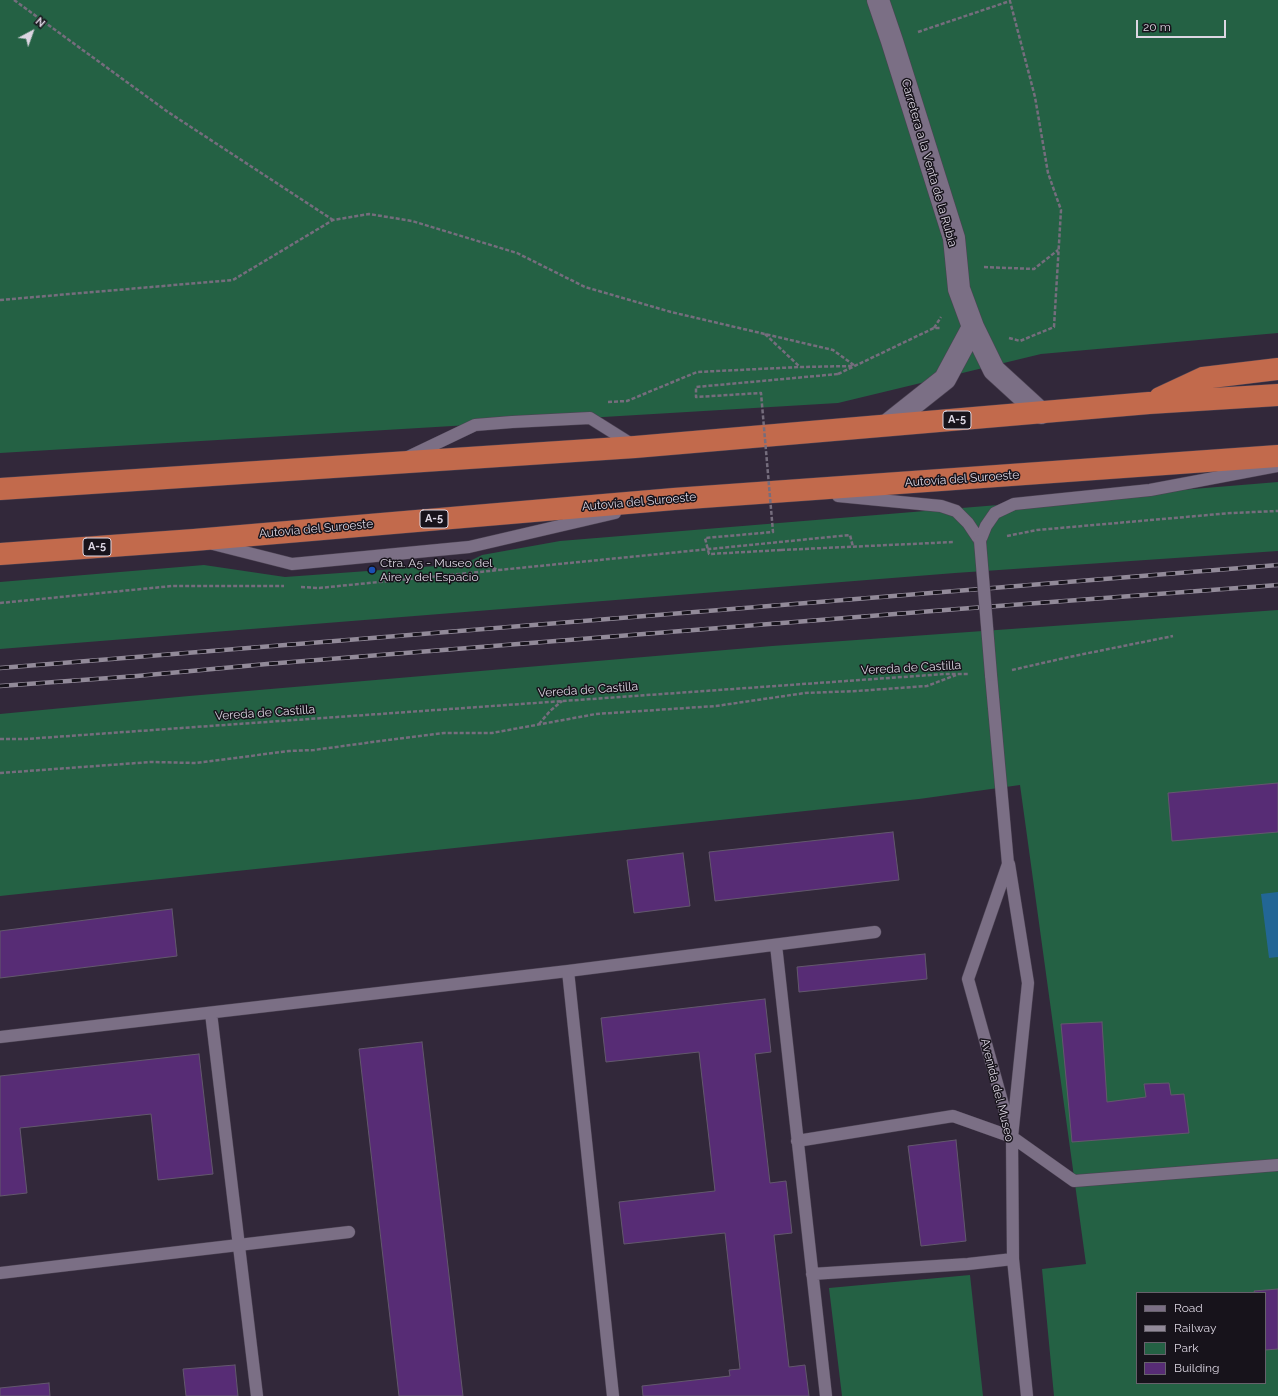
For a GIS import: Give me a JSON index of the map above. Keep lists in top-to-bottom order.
{
  "streets": {
    "highway": ["A-5", "Autovía del Suroeste"],
    "street": ["Carretera a la Venta de la Rubia"],
    "lane": ["Avenida del Museo"],
    "path": ["Vereda de Castilla"]
  },
  "crossings": [
    ["Carretera a la Venta de la Rubia", "A-5"],
    ["Vereda de Castilla", "Avenida del Museo"]
  ],
  "places": ["Ctra. A5 - Museo del Aire y del Espacio"],
  "legend": [
    "Road",
    "Railway",
    "Park",
    "Building"
  ],
  "scale_bar": "20 m",
  "north": "top right"
}
